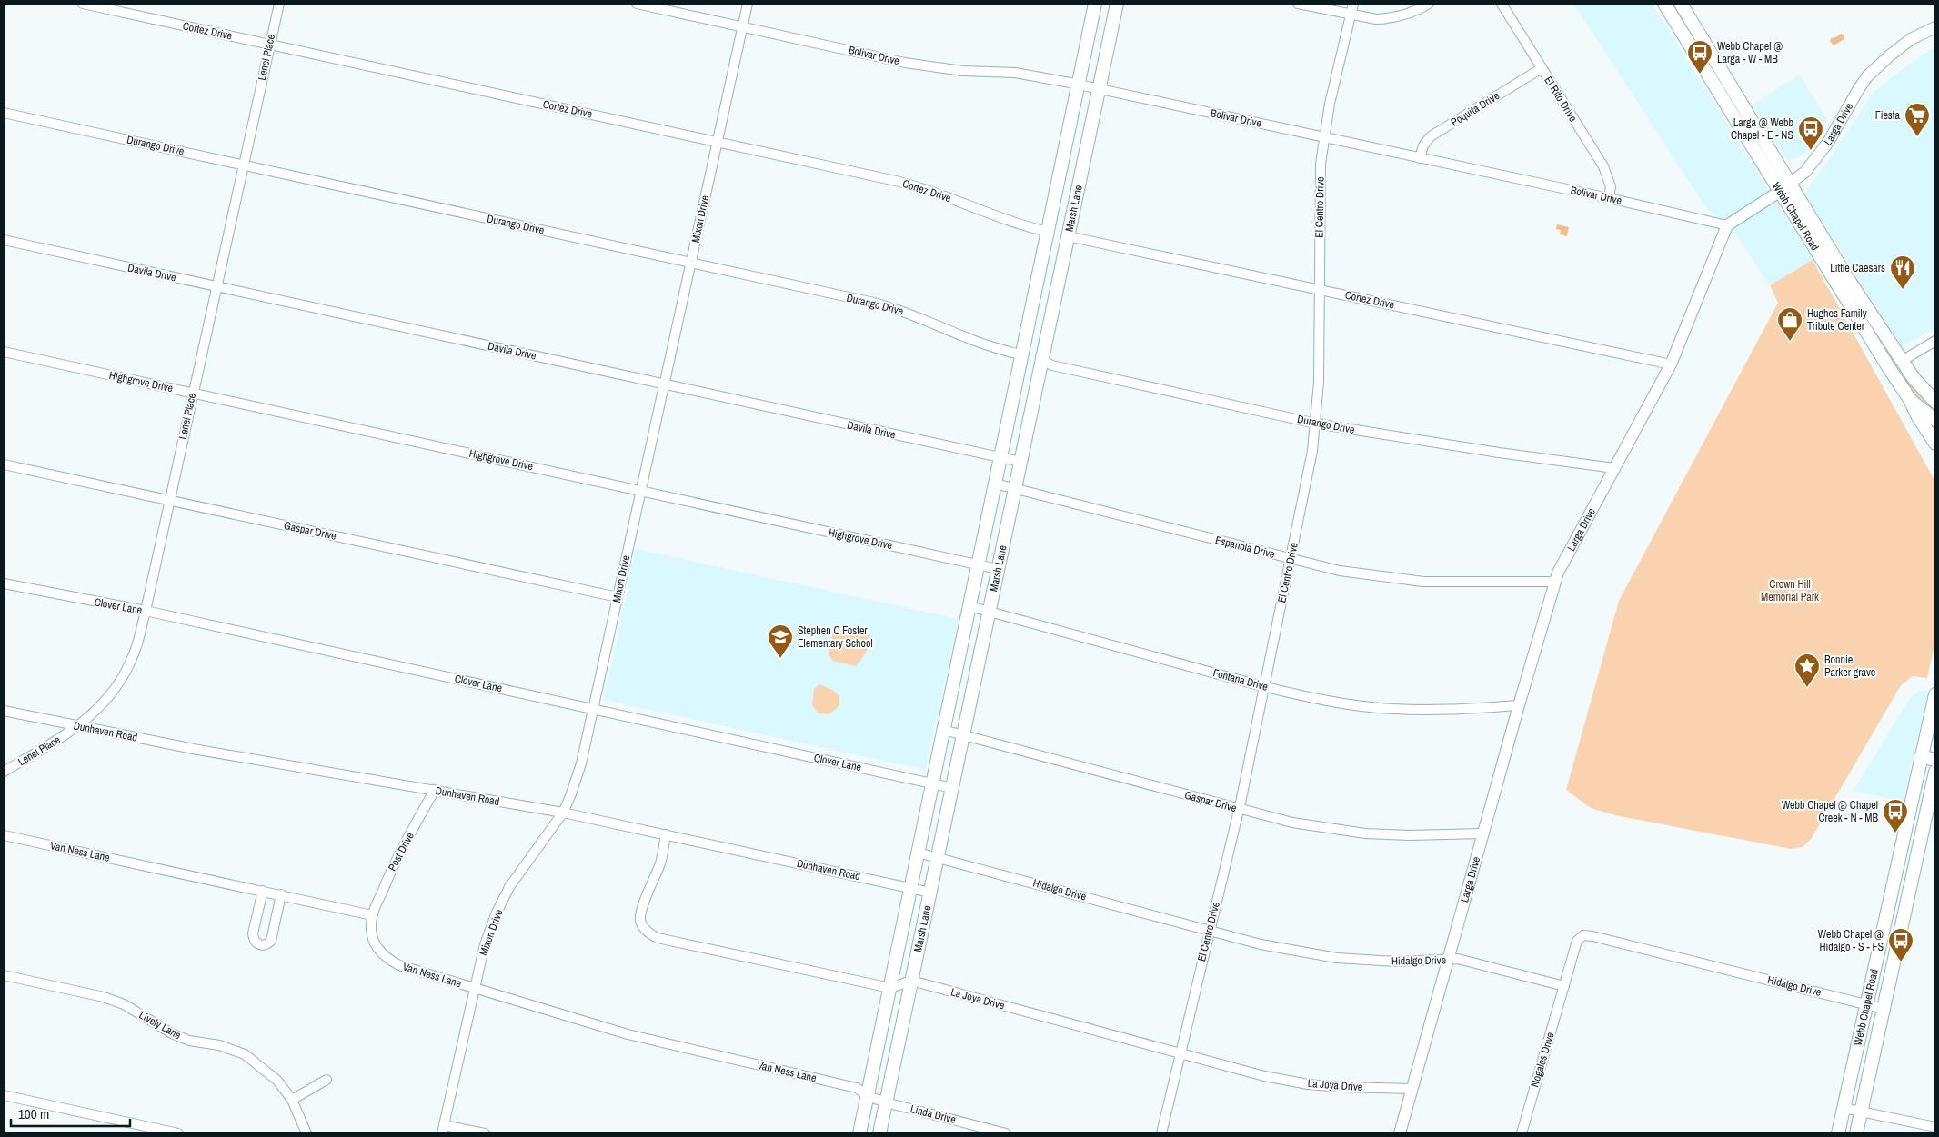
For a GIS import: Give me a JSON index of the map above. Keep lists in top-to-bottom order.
{
  "streets": {
    "main road": ["Marsh Lane", "Webb Chapel Road"],
    "street": [
      "Cortez Drive",
      "Bolivar Drive",
      "Lenel Place",
      "El Rito Drive",
      "Poquita Drive",
      "Larga Drive",
      "Durango Drive",
      "El Centro Drive",
      "Mixon Drive",
      "Davila Drive",
      "Highgrove Drive",
      "Gaspar Drive",
      "Espanola Drive",
      "Clover Lane",
      "Fontana Drive",
      "Dunhaven Road",
      "Van Ness Lane",
      "Post Drive",
      "Hidalgo Drive",
      "La Joya Drive",
      "Lively Lane",
      "Nogales Drive",
      "Linda Drive"
    ]
  },
  "crossings": [
    ["Cortez Drive", "Lenel Place"],
    ["Cortez Drive", "Larga Drive"],
    ["Cortez Drive", "El Centro Drive"],
    ["Cortez Drive", "Marsh Lane"],
    ["Cortez Drive", "Mixon Drive"],
    ["Bolivar Drive", "El Rito Drive"],
    ["Bolivar Drive", "Poquita Drive"],
    ["Bolivar Drive", "Larga Drive"],
    ["Bolivar Drive", "El Centro Drive"],
    ["Bolivar Drive", "Marsh Lane"],
    ["Bolivar Drive", "Mixon Drive"],
    ["Lenel Place", "Durango Drive"],
    ["Lenel Place", "Davila Drive"],
    ["Lenel Place", "Highgrove Drive"],
    ["Lenel Place", "Gaspar Drive"],
    ["Lenel Place", "Clover Lane"],
    ["Lenel Place", "Dunhaven Road"],
    ["El Rito Drive", "Poquita Drive"],
    ["Larga Drive", "Durango Drive"],
    ["Larga Drive", "Webb Chapel Road"],
    ["Larga Drive", "Gaspar Drive"],
    ["Larga Drive", "Espanola Drive"],
    ["Larga Drive", "Fontana Drive"],
    ["Larga Drive", "Hidalgo Drive"],
    ["Larga Drive", "La Joya Drive"],
    ["Durango Drive", "El Centro Drive"],
    ["Durango Drive", "Marsh Lane"],
    ["Durango Drive", "Mixon Drive"],
    ["El Centro Drive", "Gaspar Drive"],
    ["El Centro Drive", "Espanola Drive"],
    ["El Centro Drive", "Fontana Drive"],
    ["El Centro Drive", "Hidalgo Drive"],
    ["El Centro Drive", "La Joya Drive"],
    ["Marsh Lane", "Davila Drive"],
    ["Marsh Lane", "Highgrove Drive"],
    ["Marsh Lane", "Gaspar Drive"],
    ["Marsh Lane", "Espanola Drive"],
    ["Marsh Lane", "Clover Lane"],
    ["Marsh Lane", "Fontana Drive"],
    ["Marsh Lane", "Dunhaven Road"],
    ["Marsh Lane", "Van Ness Lane"],
    ["Marsh Lane", "Hidalgo Drive"],
    ["Marsh Lane", "La Joya Drive"],
    ["Marsh Lane", "Linda Drive"],
    ["Webb Chapel Road", "Hidalgo Drive"],
    ["Mixon Drive", "Davila Drive"],
    ["Mixon Drive", "Highgrove Drive"],
    ["Mixon Drive", "Gaspar Drive"],
    ["Mixon Drive", "Clover Lane"],
    ["Mixon Drive", "Dunhaven Road"],
    ["Mixon Drive", "Van Ness Lane"],
    ["Dunhaven Road", "Post Drive"],
    ["Van Ness Lane", "Post Drive"],
    ["Van Ness Lane", "Linda Drive"],
    ["Hidalgo Drive", "Nogales Drive"]
  ],
  "parks": ["Crown Hill Memorial Park"],
  "places": {
    "bus stop": [
      "Webb Chapel @ Larga - W - MB",
      "Larga @ Webb Chapel - E - NS",
      "Webb Chapel @ Chapel Creek - N - MB",
      "Webb Chapel @ Hidalgo - S - FS"
    ],
    "supermarket": ["Fiesta"],
    "restaurant": ["Little Caesars"],
    "shop": ["Hughes Family Tribute Center"],
    "school or university": ["Stephen C Foster Elementary School"],
    "place": ["Bonnie Parker grave"]
  },
  "scale_bar": "100 m"
}
